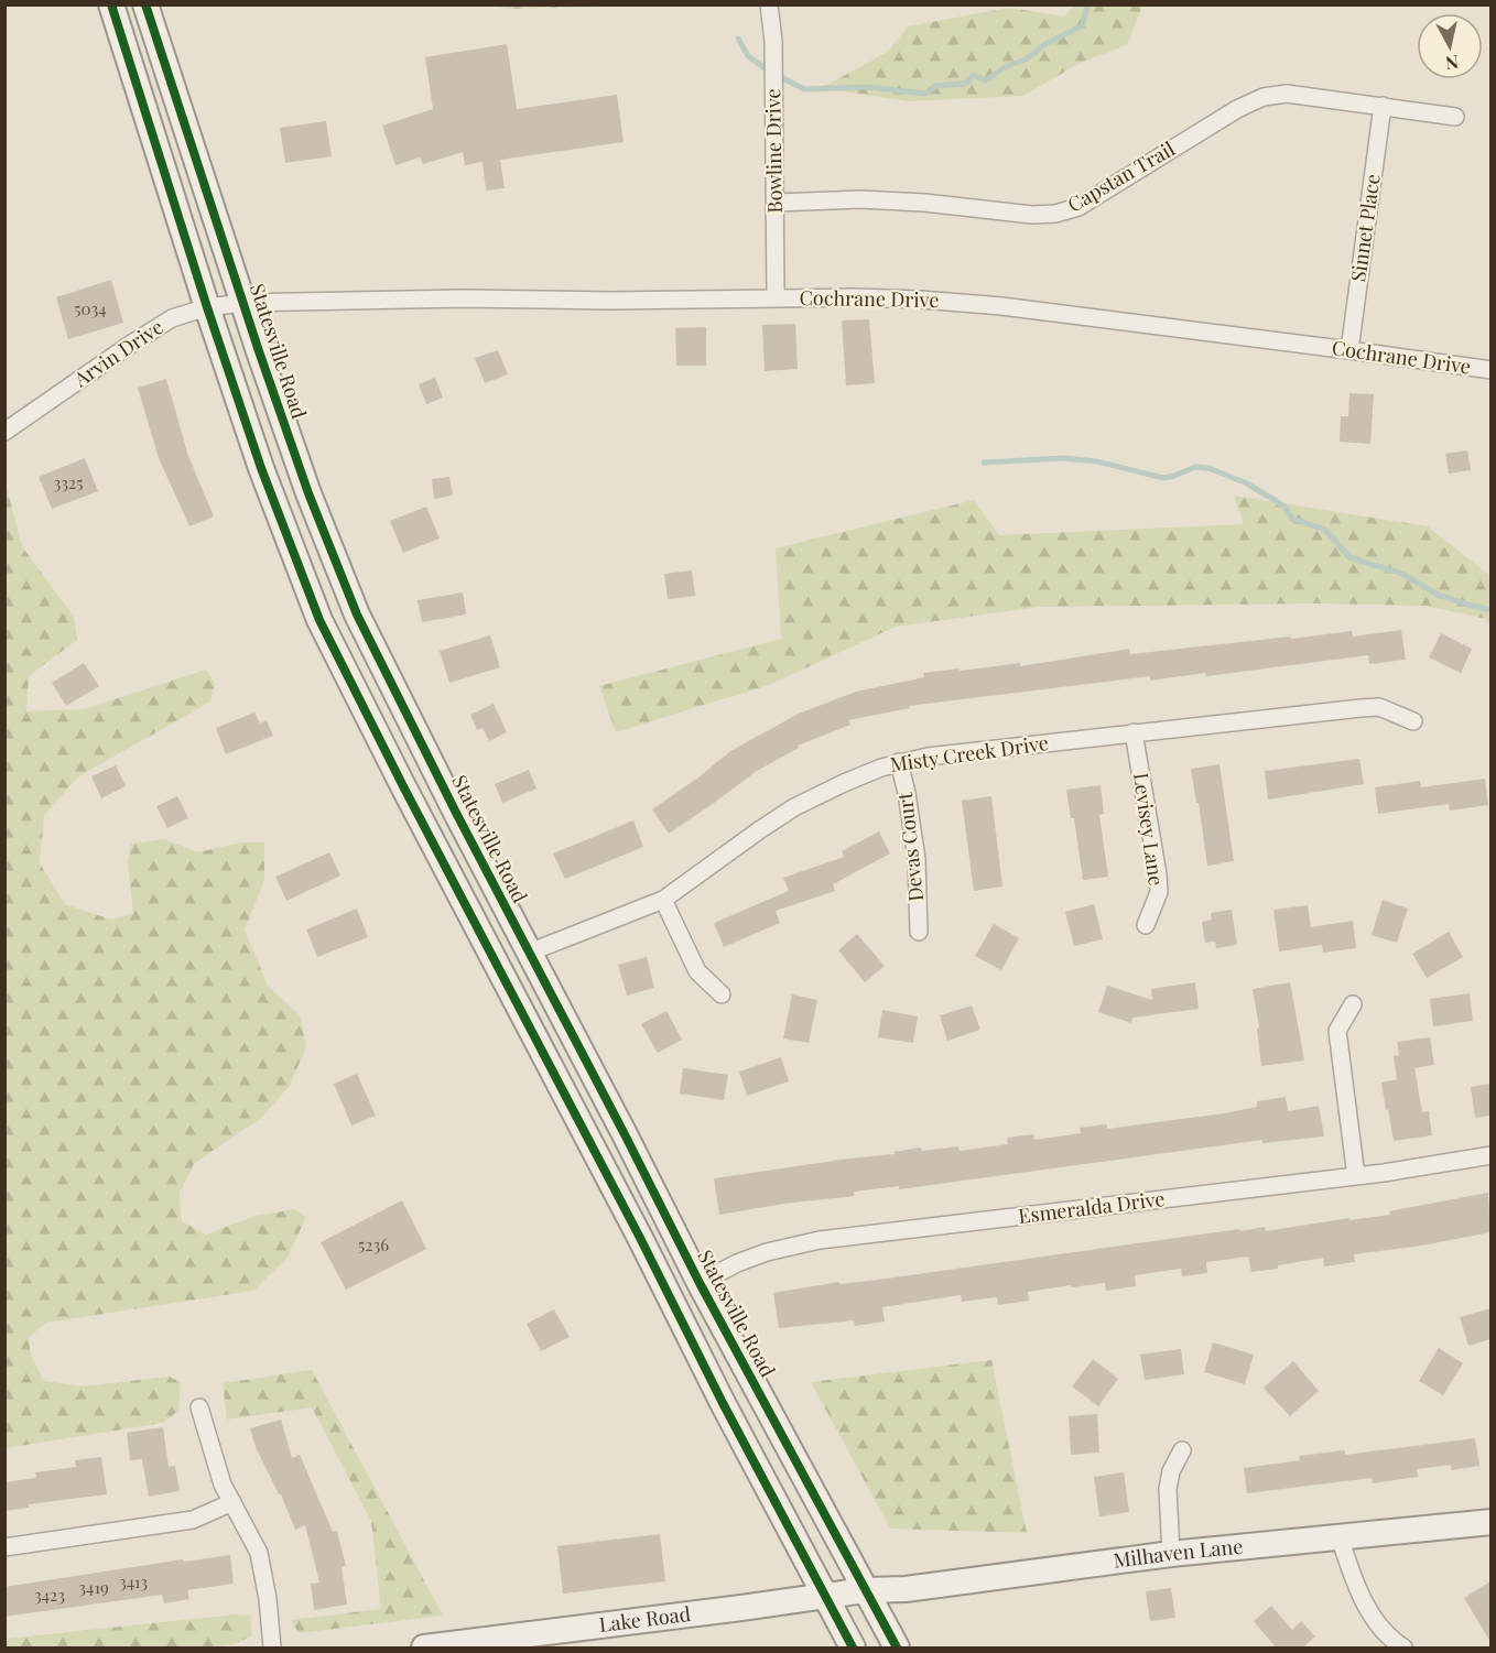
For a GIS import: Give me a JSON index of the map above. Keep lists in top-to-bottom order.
{
  "streets": {
    "main road": ["Statesville Road", "Milhaven Lane", "Lake Road"],
    "street": [
      "Bowline Drive",
      "Capstan Trail",
      "Sinnet Place",
      "Cochrane Drive",
      "Arvin Drive",
      "Misty Creek Drive",
      "Levisey Lane",
      "Devas Court",
      "Esmeralda Drive"
    ]
  },
  "crossings": [
    ["Bowline Drive", "Capstan Trail"],
    ["Bowline Drive", "Cochrane Drive"],
    ["Capstan Trail", "Sinnet Place"],
    ["Sinnet Place", "Cochrane Drive"],
    ["Cochrane Drive", "Statesville Road"],
    ["Cochrane Drive", "Arvin Drive"],
    ["Statesville Road", "Arvin Drive"],
    ["Statesville Road", "Misty Creek Drive"],
    ["Statesville Road", "Esmeralda Drive"],
    ["Statesville Road", "Milhaven Lane"],
    ["Statesville Road", "Lake Road"],
    ["Misty Creek Drive", "Levisey Lane"],
    ["Misty Creek Drive", "Devas Court"],
    ["Milhaven Lane", "Lake Road"]
  ],
  "house_numbers": [
    "5034",
    "3325",
    "5236",
    "3413",
    "3419",
    "3423"
  ],
  "north": "bottom"
}
